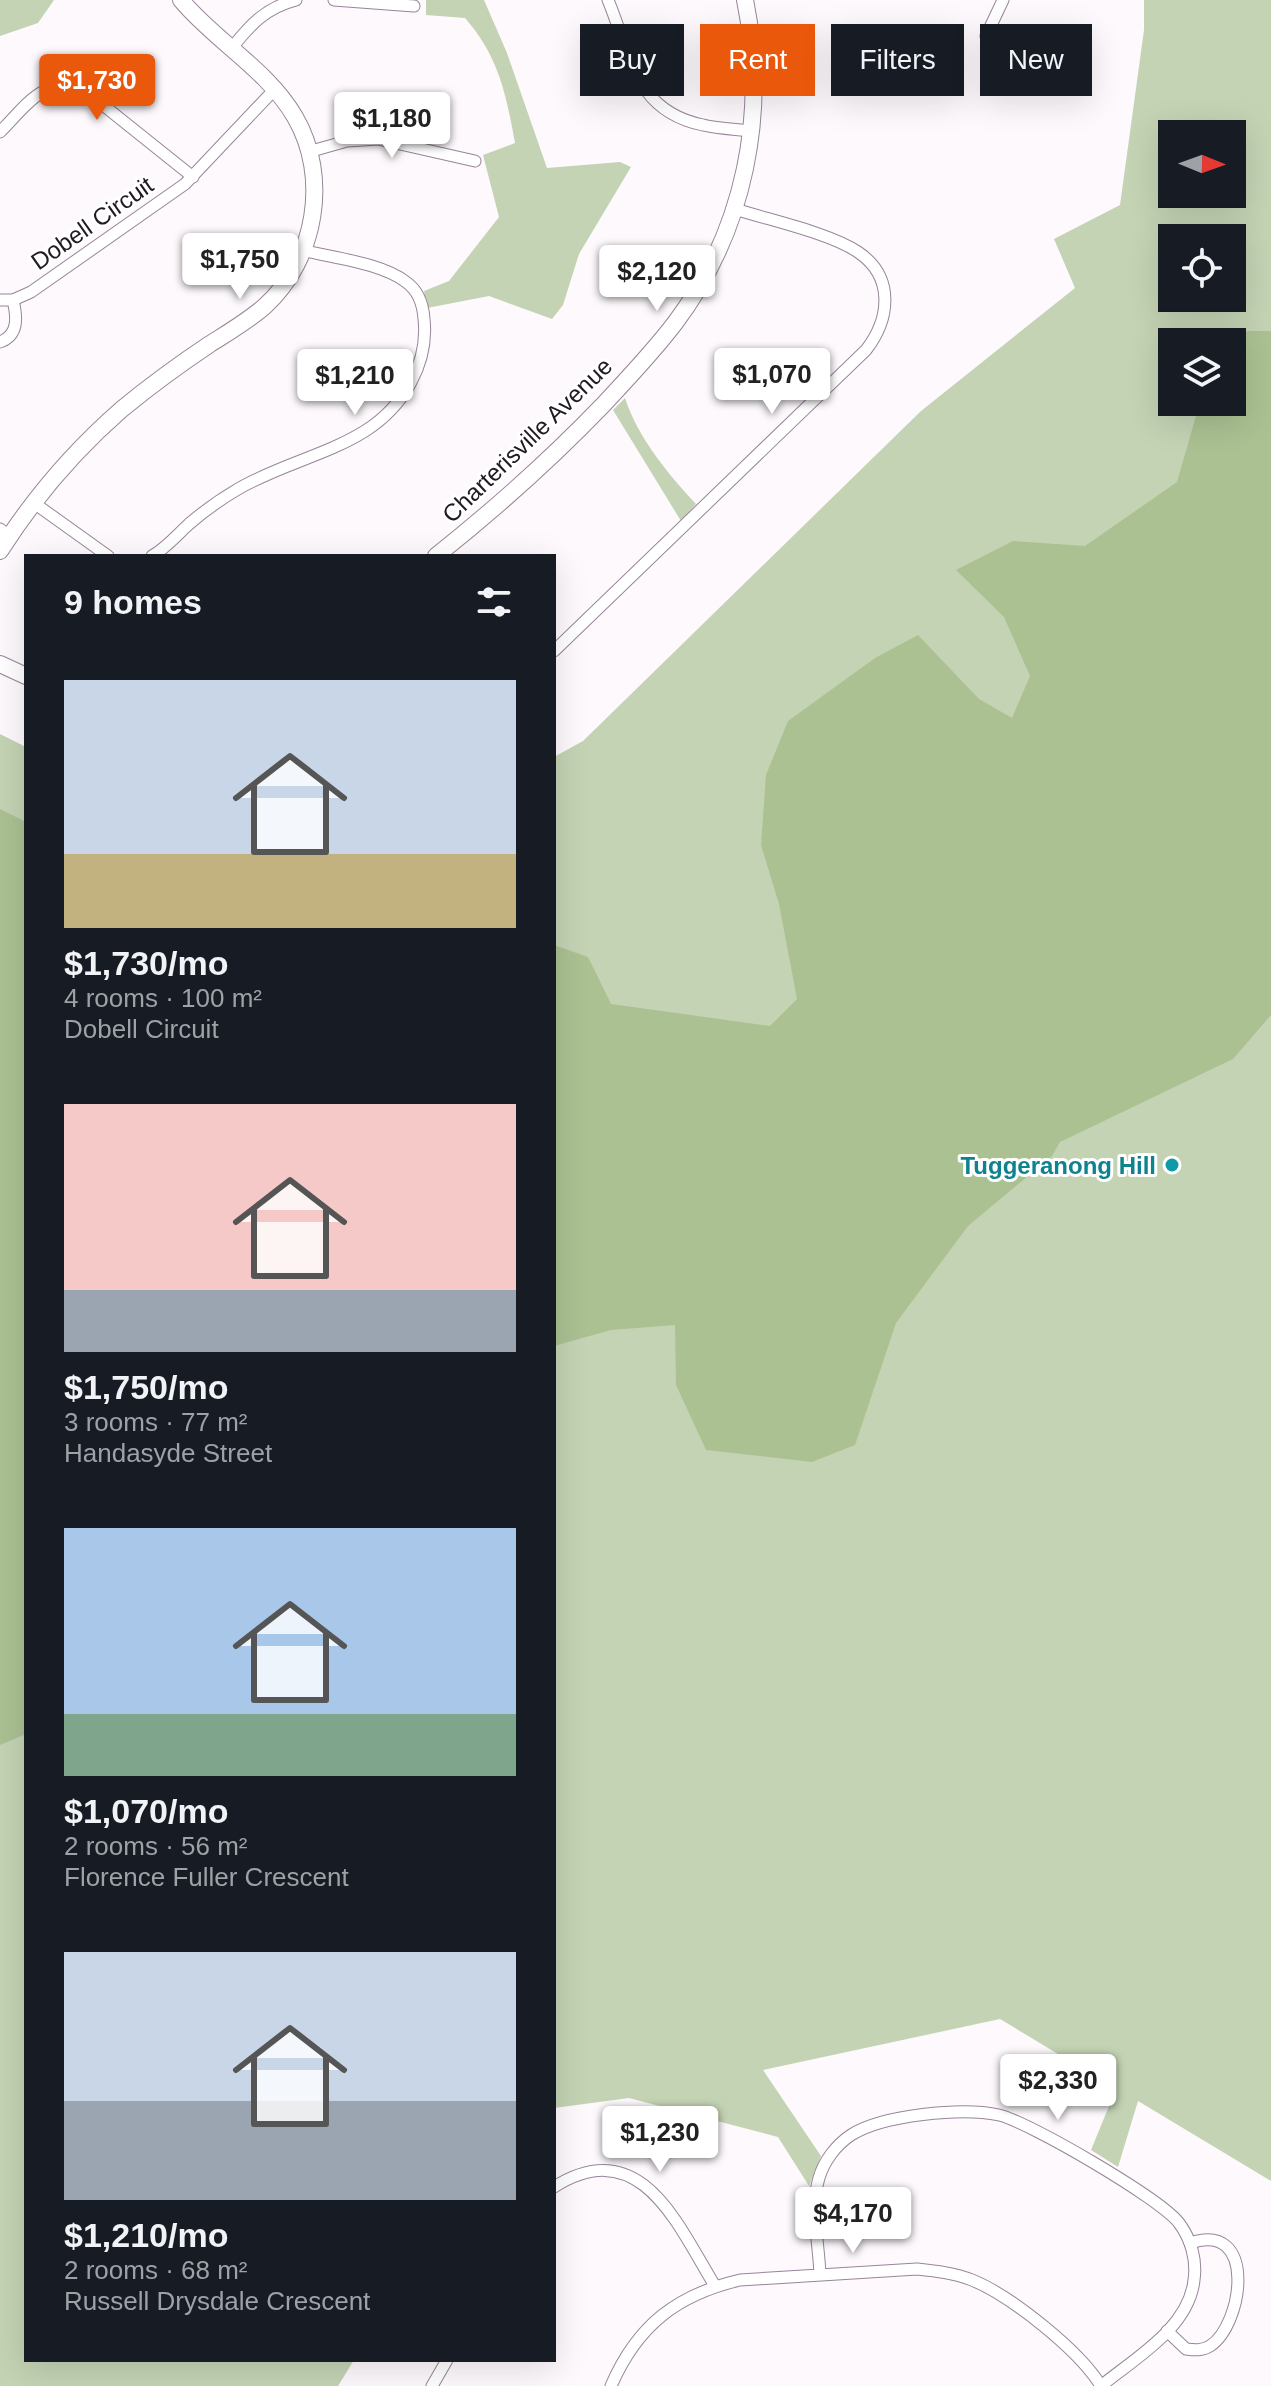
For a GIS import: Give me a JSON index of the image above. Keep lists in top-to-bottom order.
{
  "streets": {
    "street": ["Dobell Circuit", "Charterisville Avenue"]
  },
  "places": ["Tuggeranong Hill"],
  "north": "right",
  "page": {
    "chip": [
      "Buy",
      "Rent",
      "Filters",
      "New"
    ],
    "price": [
      "$1,730",
      "$1,180",
      "$1,750",
      "$2,120",
      "$1,070",
      "$1,210",
      "$2,330",
      "$1,230",
      "$4,170"
    ],
    "heading": "9 homes",
    "list": [
      {
        "name": "$1,730/mo",
        "note": "4 rooms · 100 m² · Dobell Circuit"
      },
      {
        "name": "$1,750/mo",
        "note": "3 rooms · 77 m² · Handasyde Street"
      },
      {
        "name": "$1,070/mo",
        "note": "2 rooms · 56 m² · Florence Fuller Crescent"
      },
      {
        "name": "$1,210/mo",
        "note": "2 rooms · 68 m² · Russell Drysdale Crescent"
      }
    ]
  }
}
